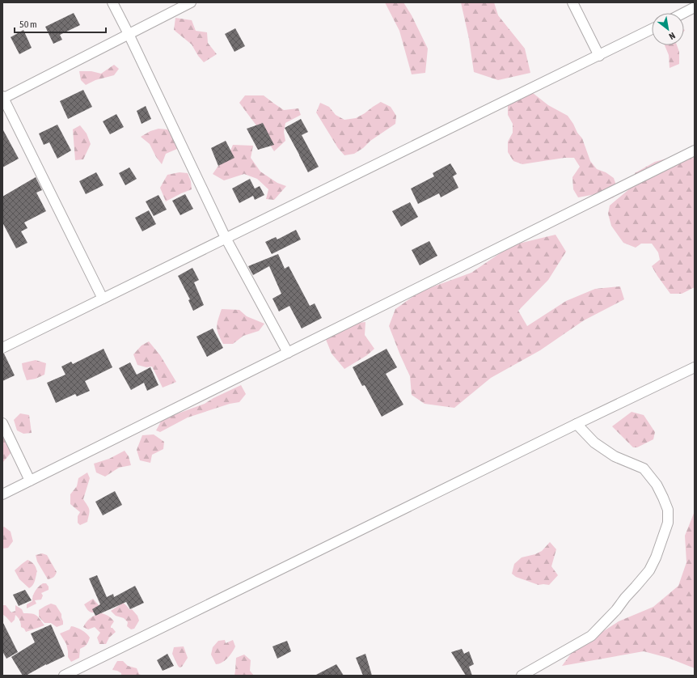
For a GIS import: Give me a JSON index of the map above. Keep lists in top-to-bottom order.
{
  "scale_bar": "50 m",
  "north": "bottom right"
}
